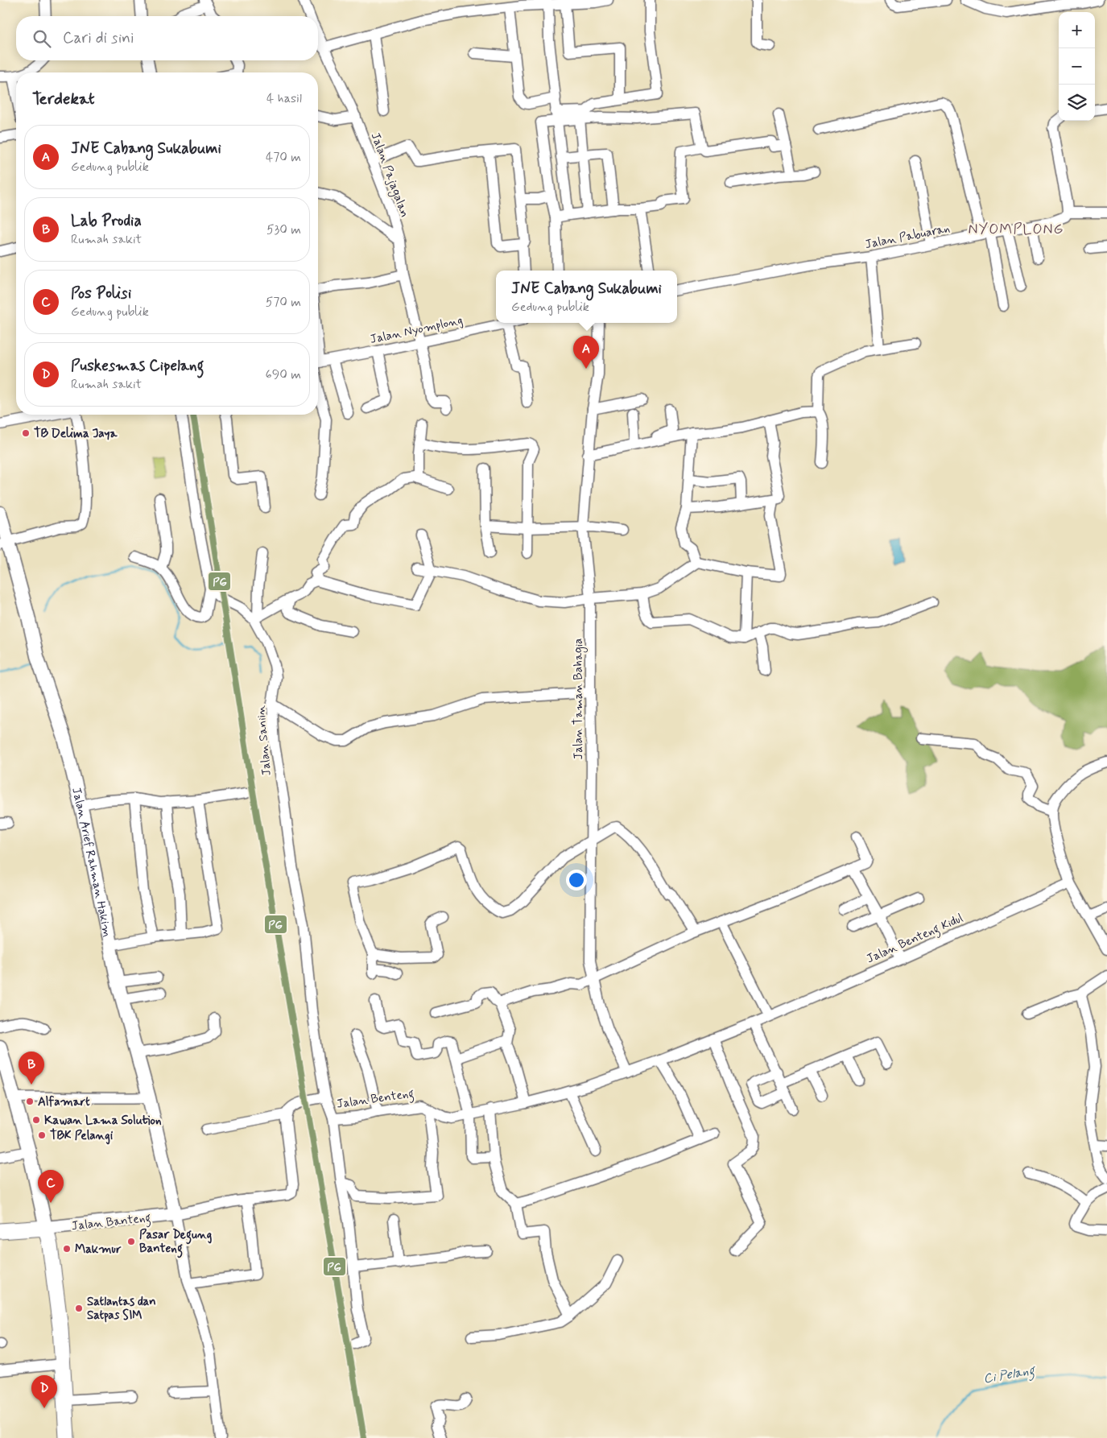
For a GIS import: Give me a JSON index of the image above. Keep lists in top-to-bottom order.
{
  "streets": {
    "main road": ["Jalan Arief Rahman Hakim", "Jalan Banteng"],
    "street": [
      "Jalan Pajagalan",
      "Jalan Pabuaran",
      "Jalan Nyomplong",
      "Jalan Taman Bahagia",
      "Jalan Saniin",
      "Jalan Benteng Kidul",
      "Jalan Benteng"
    ]
  },
  "crossings": [
    ["Jalan Pajagalan", "Jalan Nyomplong"],
    ["Jalan Taman Bahagia", "Jalan Benteng Kidul"],
    ["Jalan Taman Bahagia", "Jalan Benteng"],
    ["Jalan Saniin", "Jalan Benteng"],
    ["Jalan Arief Rahman Hakim", "Jalan Banteng"],
    ["Jalan Benteng Kidul", "Jalan Benteng"]
  ],
  "districts": ["NYOMPLONG"],
  "water": ["Ci Pelang"],
  "places": [
    "TB Delima Jaya",
    "Alfamart",
    "Kawan Lama Solution",
    "TBK Pelangi",
    "Pasar Degung Banteng",
    "Makmur",
    "Satlantas dan Satpas SIM"
  ],
  "lines": ["transit line PG"],
  "page": {
    "map_buttons": ["+", "−"],
    "search": "Cari di sini",
    "heading": ["Terdekat", "4 hasil"],
    "list": [
      {
        "mark": "A",
        "name": "JNE Cabang Sukabumi",
        "note": "Gedung publik",
        "value": "470 m"
      },
      {
        "mark": "B",
        "name": "Lab Prodia",
        "note": "Rumah sakit",
        "value": "530 m"
      },
      {
        "mark": "C",
        "name": "Pos Polisi",
        "note": "Gedung publik",
        "value": "570 m"
      },
      {
        "mark": "D",
        "name": "Puskesmas Cipelang",
        "note": "Rumah sakit",
        "value": "690 m"
      }
    ],
    "popup": ["JNE Cabang Sukabumi", "Gedung publik"],
    "pins": [
      "A",
      "B",
      "C",
      "D"
    ]
  }
}
